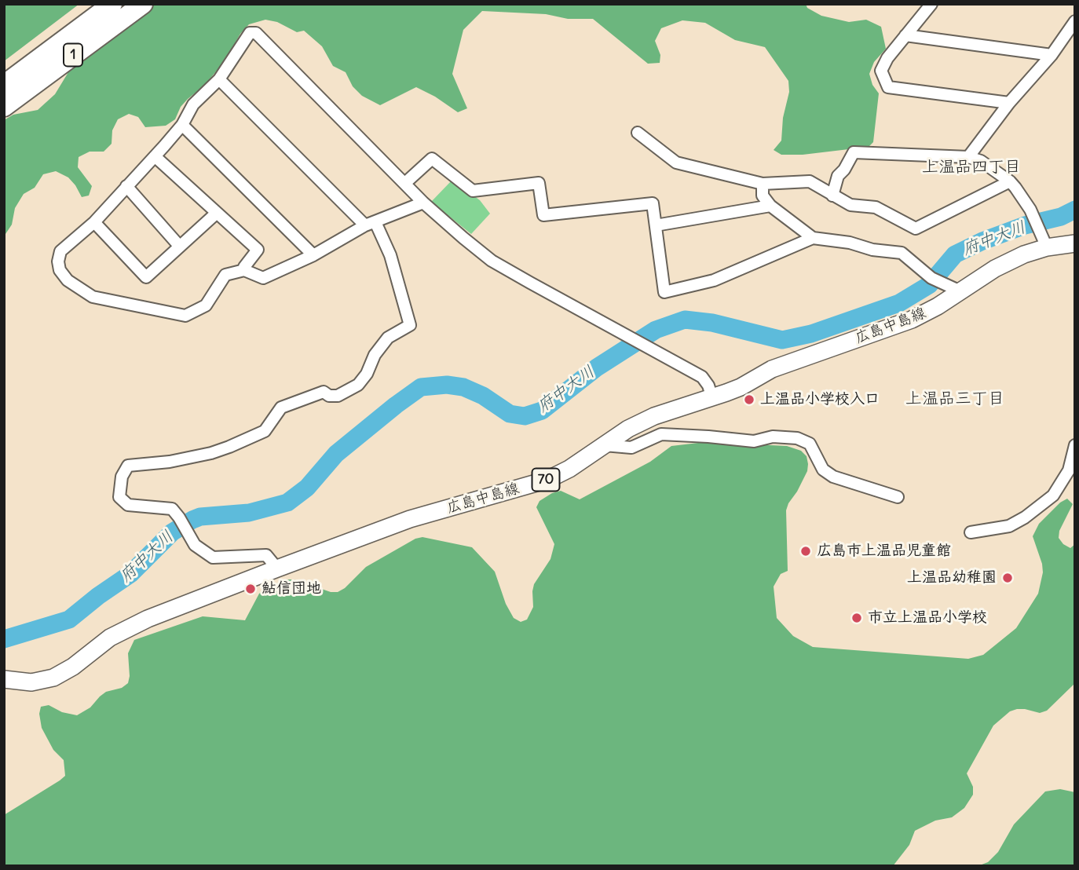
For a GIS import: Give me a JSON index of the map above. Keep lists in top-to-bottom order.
{
  "streets": {
    "highway": ["1"],
    "main road": ["広島中島線", "70"]
  },
  "districts": ["上温品四丁目", "上温品三丁目"],
  "water": ["府中大川"],
  "places": [
    "上温品小学校入口",
    "広島市上温品児童館",
    "上温品幼稚園",
    "鮎信団地",
    "市立上温品小学校"
  ]
}
